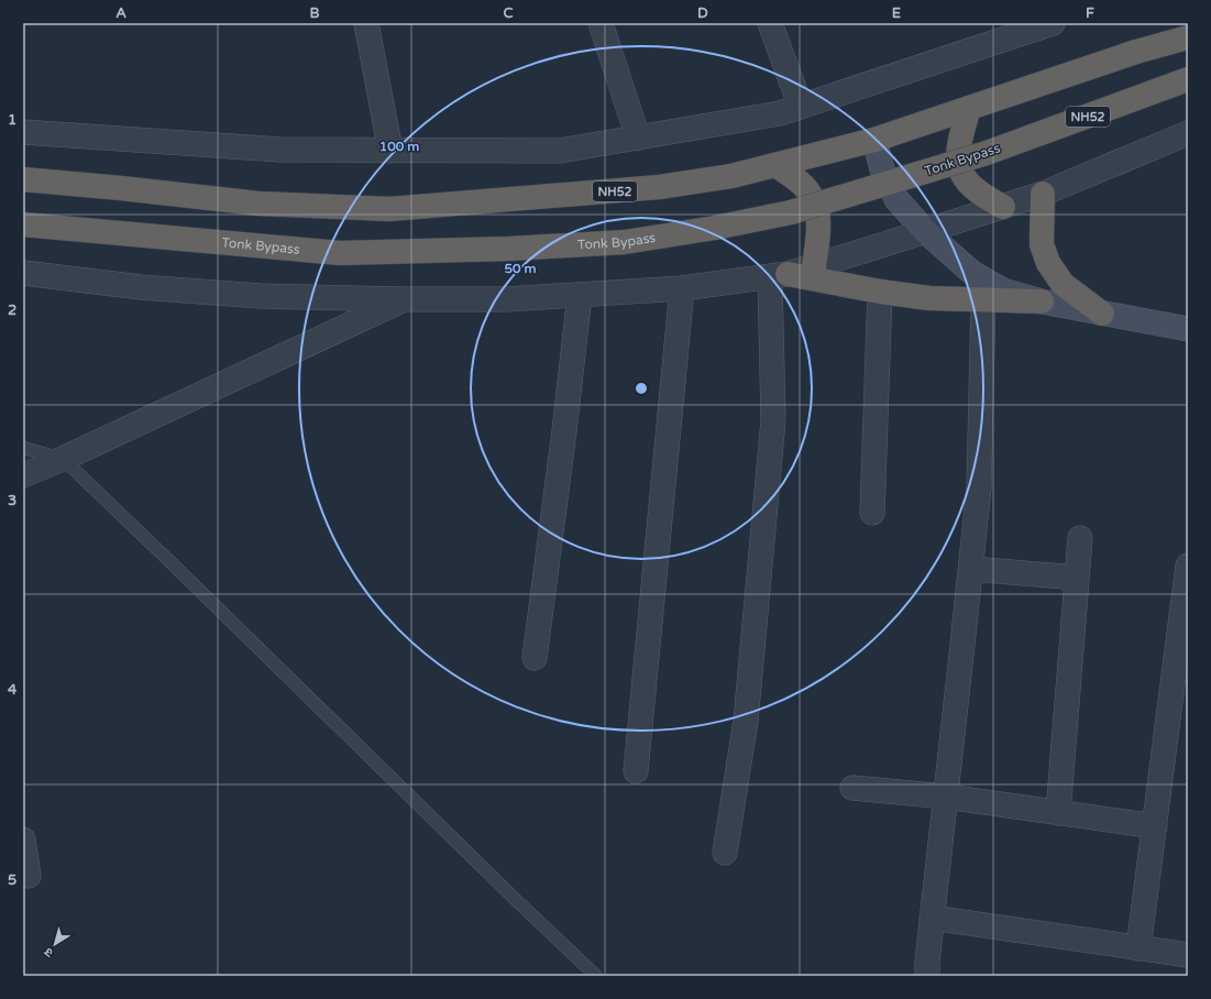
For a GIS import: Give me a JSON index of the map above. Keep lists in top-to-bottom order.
{
  "streets": {
    "highway": ["NH52", "Tonk Bypass"]
  },
  "north": "bottom left",
  "grid": {
    "columns": [
      "A",
      "B",
      "C",
      "D",
      "E",
      "F"
    ],
    "rows": [
      "1",
      "2",
      "3",
      "4",
      "5"
    ]
  },
  "rings": ["100 m", "50 m"]
}
